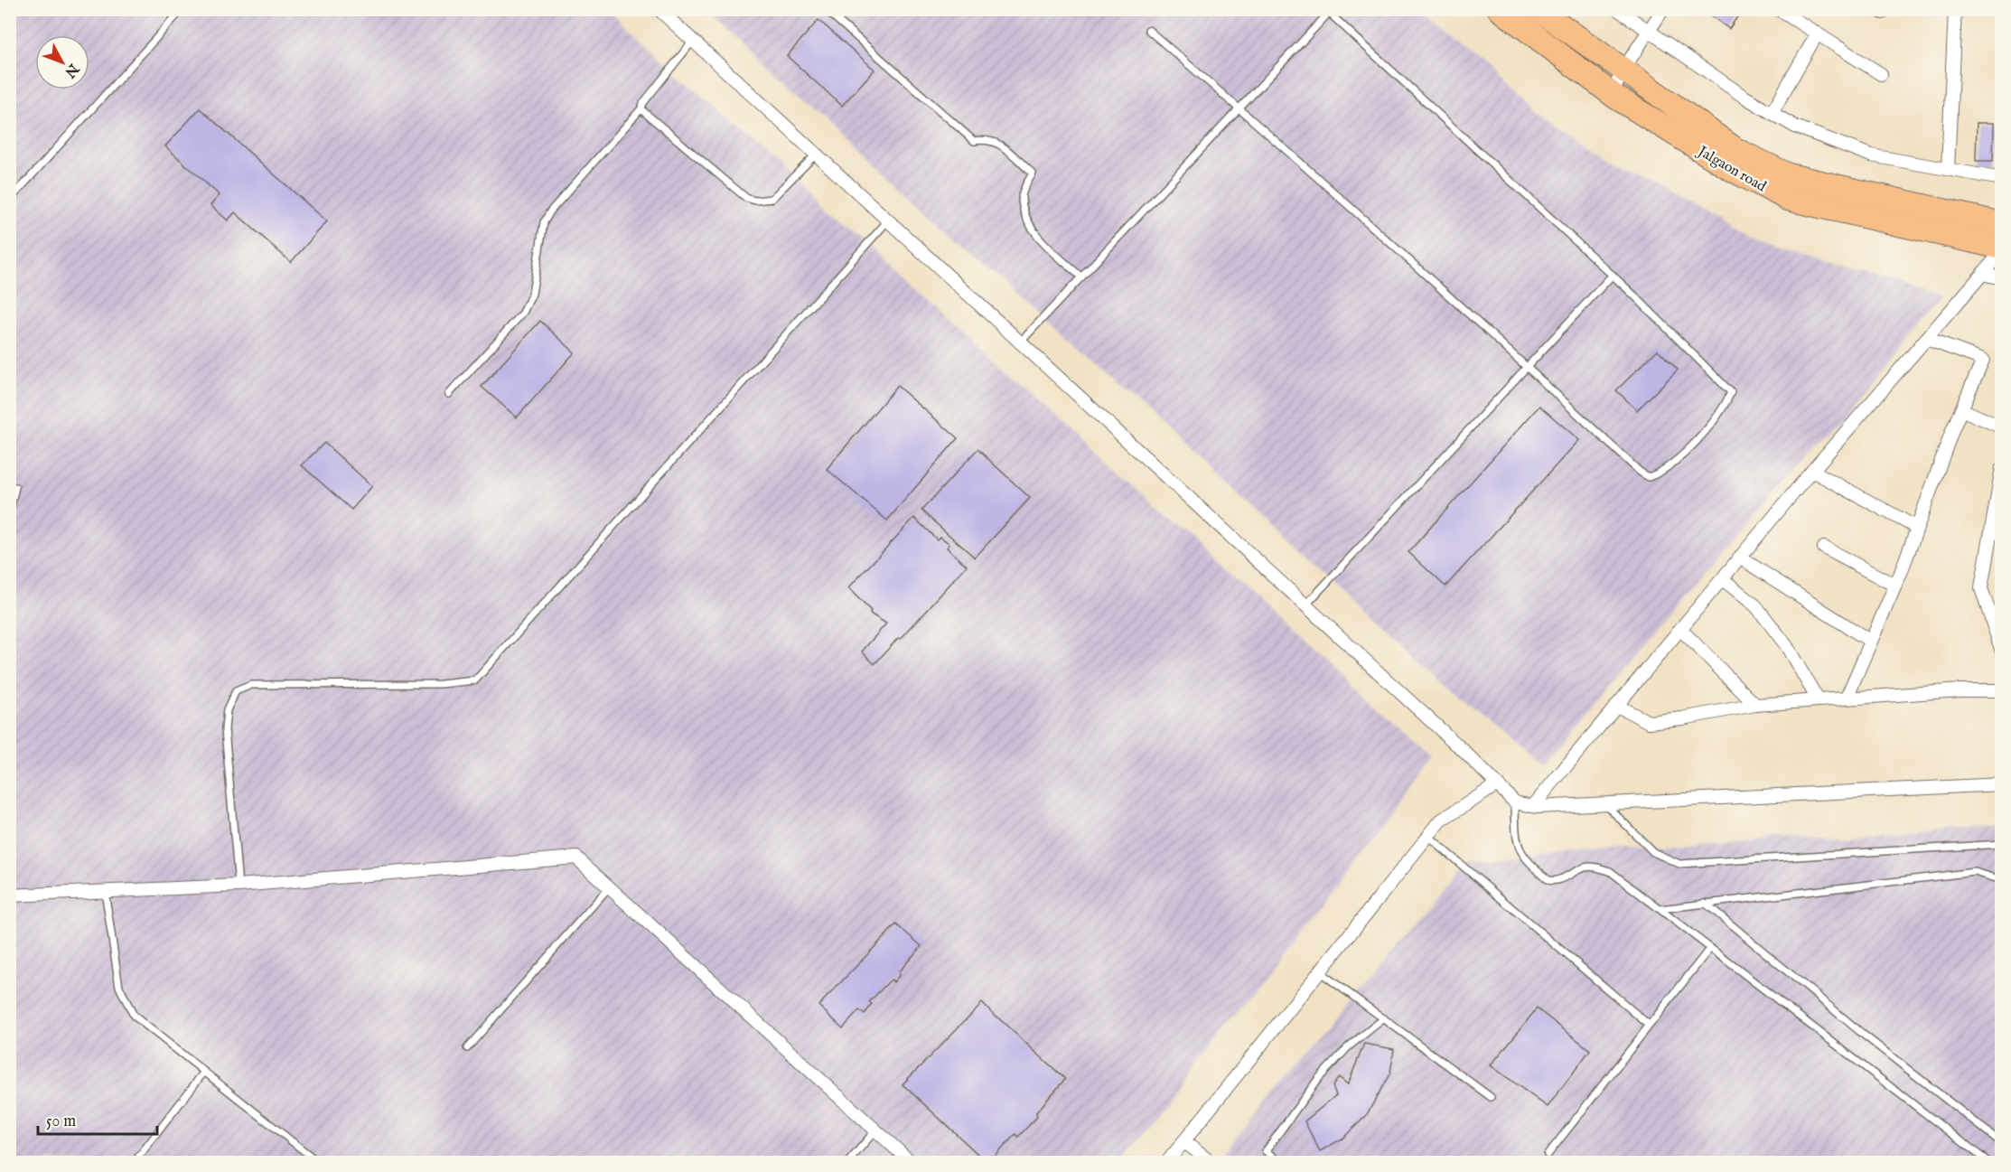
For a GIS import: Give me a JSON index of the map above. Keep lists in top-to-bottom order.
{
  "streets": {
    "highway": ["Jalgaon road"]
  },
  "scale_bar": "50 m",
  "north": "bottom right"
}
